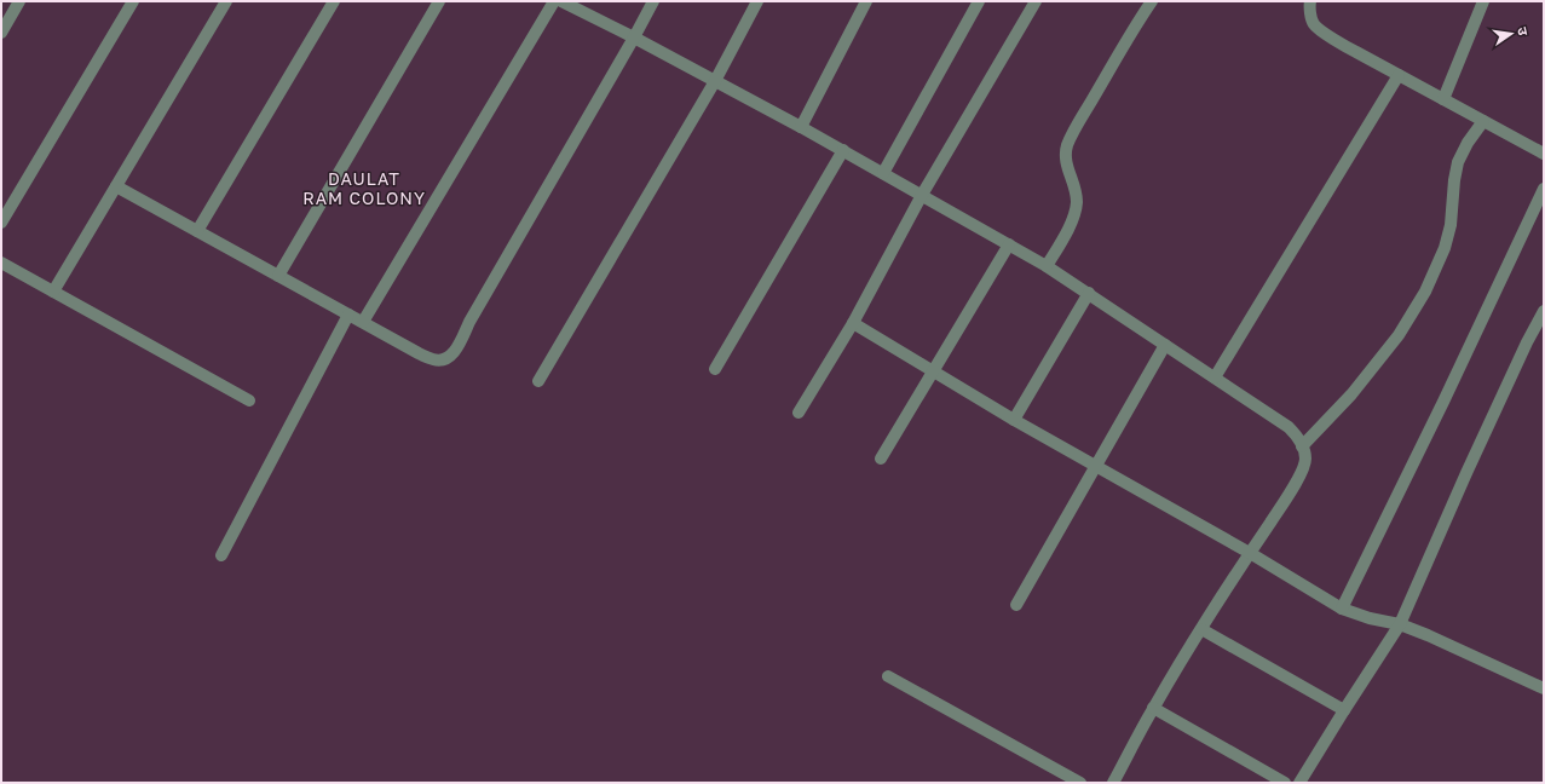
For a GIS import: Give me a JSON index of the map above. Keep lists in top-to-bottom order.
{
  "districts": ["DAULAT RAM COLONY"],
  "north": "right"
}
